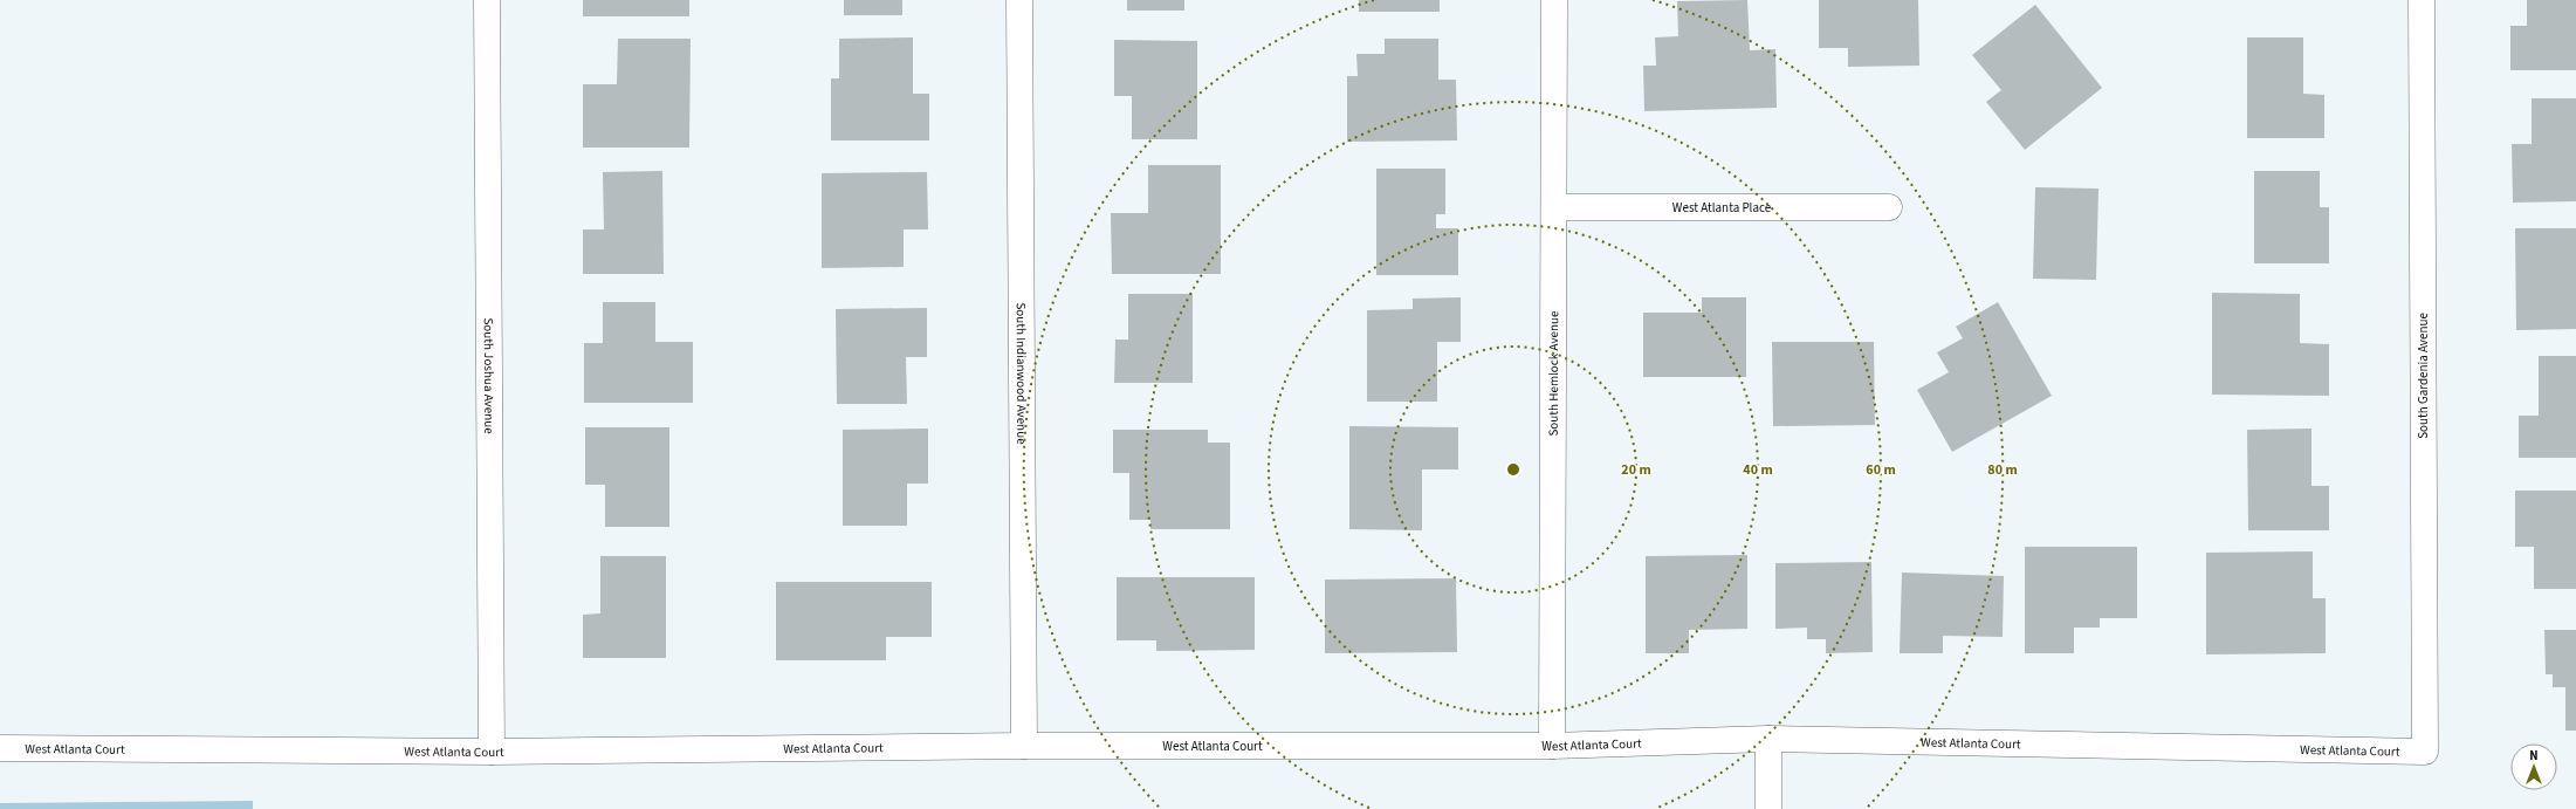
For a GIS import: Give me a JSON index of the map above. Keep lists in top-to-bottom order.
{
  "streets": {
    "street": [
      "West Atlanta Place",
      "South Indianwood Avenue",
      "South Hemlock Avenue",
      "South Joshua Avenue",
      "South Gardenia Avenue",
      "West Atlanta Court"
    ]
  },
  "crossings": [
    ["West Atlanta Place", "South Hemlock Avenue"],
    ["South Indianwood Avenue", "West Atlanta Court"],
    ["South Hemlock Avenue", "West Atlanta Court"],
    ["South Joshua Avenue", "West Atlanta Court"],
    ["South Gardenia Avenue", "West Atlanta Court"]
  ],
  "north": "top",
  "rings": [
    "20 m",
    "40 m",
    "60 m",
    "80 m"
  ]
}
